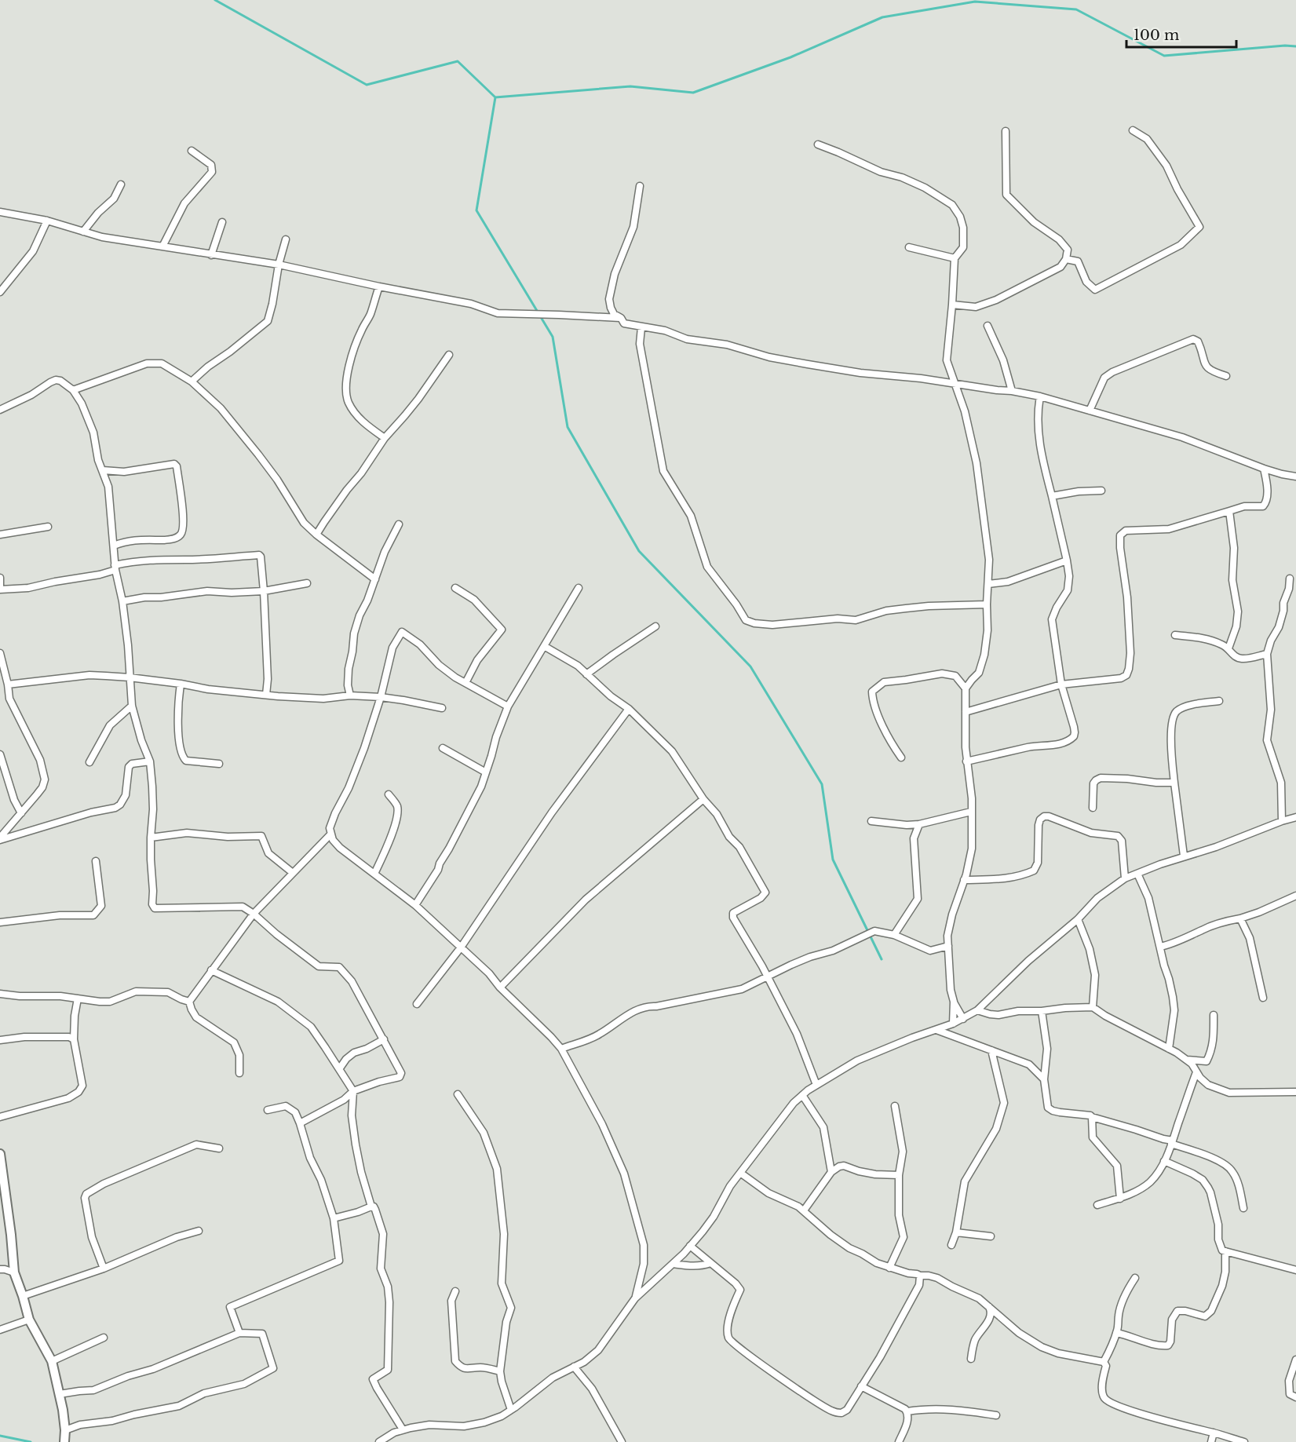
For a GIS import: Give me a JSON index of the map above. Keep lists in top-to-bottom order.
{
  "scale_bar": "100 m"
}
